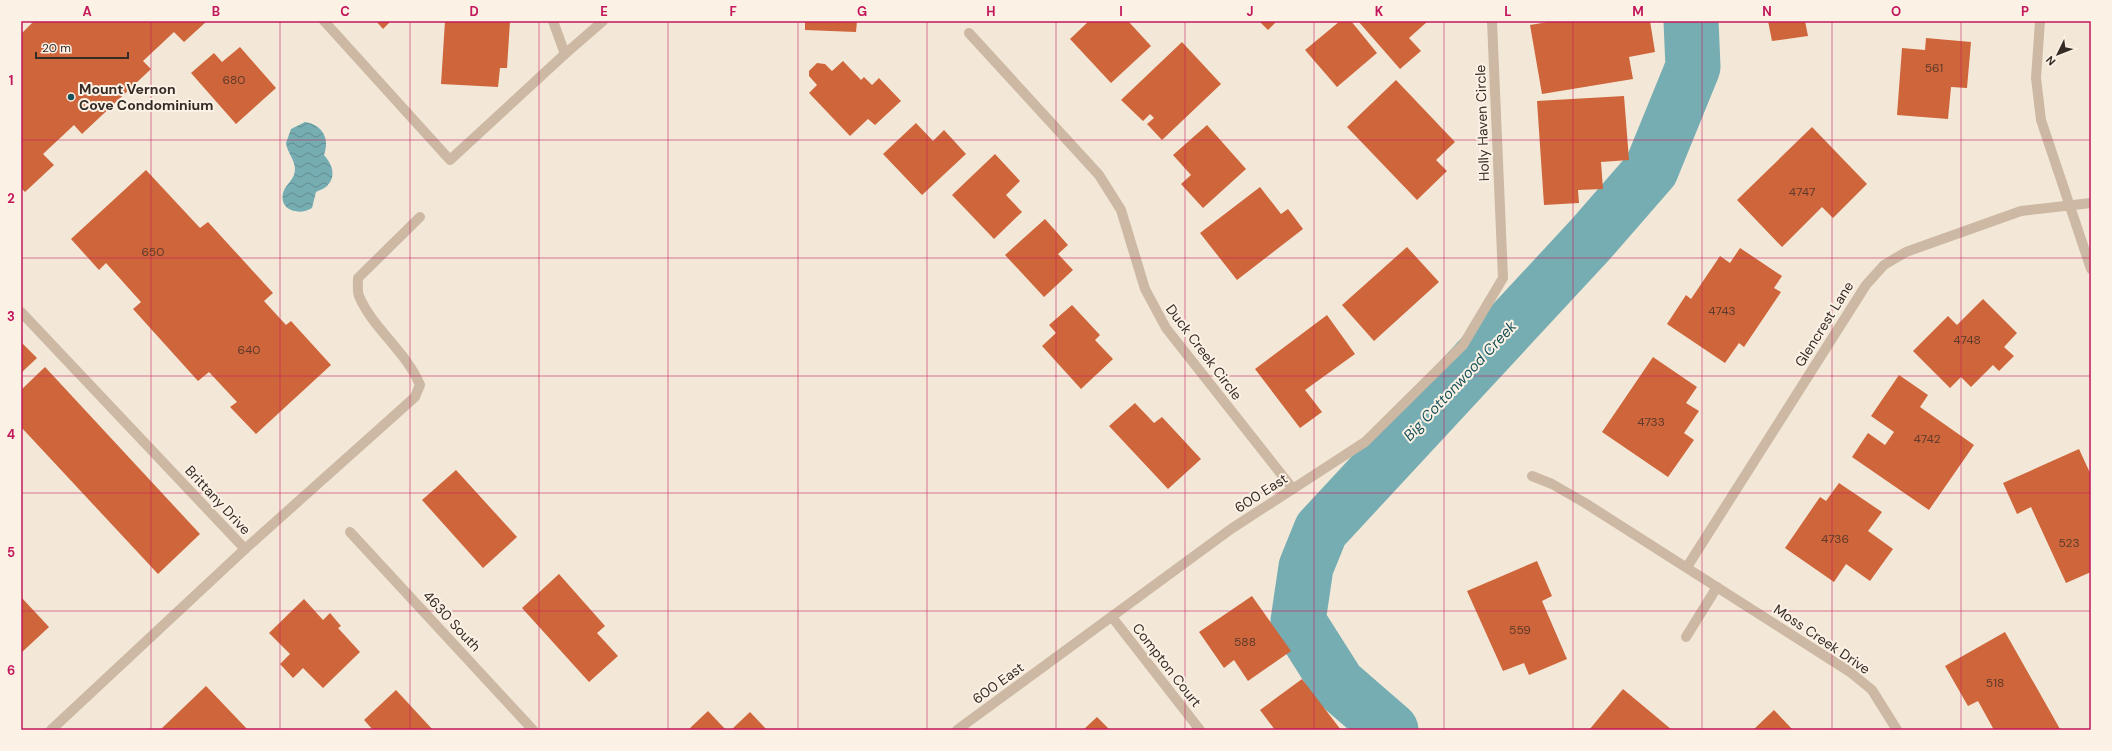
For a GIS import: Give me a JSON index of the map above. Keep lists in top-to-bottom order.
{
  "streets": {
    "street": [
      "Holly Haven Circle",
      "Glencrest Lane",
      "Duck Creek Circle",
      "600 East",
      "Brittany Drive",
      "4630 South",
      "Moss Creek Drive",
      "Compton Court"
    ]
  },
  "crossings": [
    ["Holly Haven Circle", "600 East"],
    ["Glencrest Lane", "Moss Creek Drive"],
    ["Duck Creek Circle", "600 East"],
    ["600 East", "Compton Court"]
  ],
  "water": ["Big Cottonwood Creek"],
  "places": ["Mount Vernon Cove Condominium"],
  "house_numbers": [
    "561",
    "680",
    "4747",
    "650",
    "4743",
    "4748",
    "640",
    "4733",
    "4742",
    "4736",
    "523",
    "559",
    "588",
    "518"
  ],
  "scale_bar": "20 m",
  "north": "bottom left",
  "grid": {
    "columns": [
      "A",
      "B",
      "C",
      "D",
      "E",
      "F",
      "G",
      "H",
      "I",
      "J",
      "K",
      "L",
      "M",
      "N",
      "O",
      "P"
    ],
    "rows": [
      "1",
      "2",
      "3",
      "4",
      "5",
      "6"
    ]
  }
}
